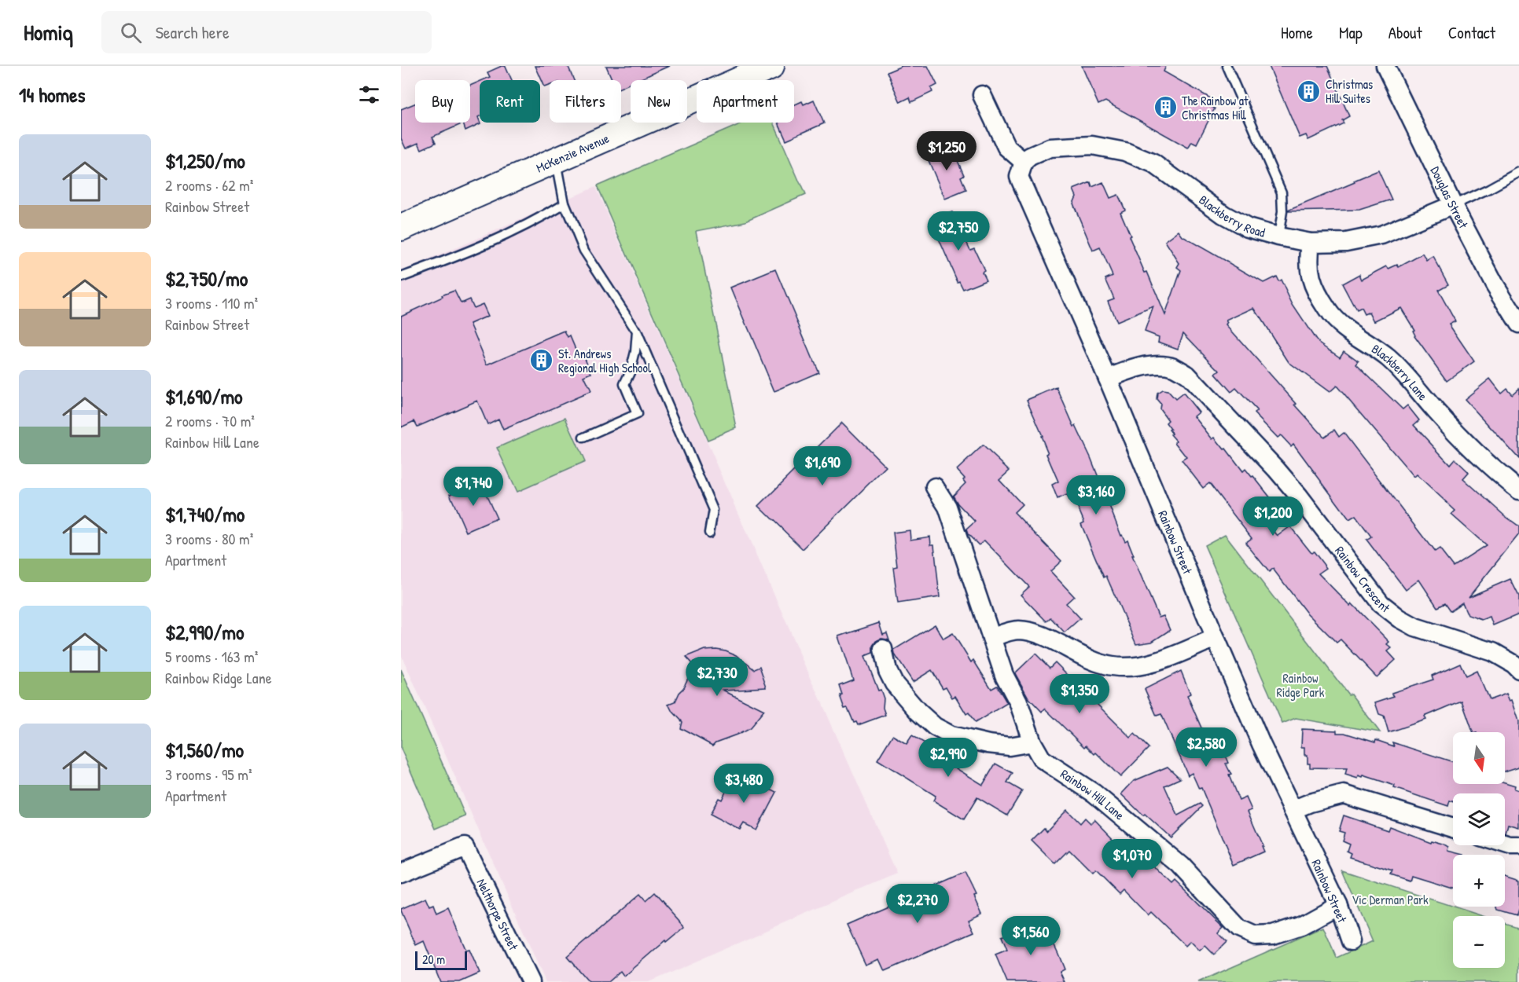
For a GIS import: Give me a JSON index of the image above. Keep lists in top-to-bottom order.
{
  "streets": {
    "main road": ["McKenzie Avenue"],
    "street": [
      "Douglas Street",
      "Blackberry Road",
      "Blackberry Lane",
      "Rainbow Street",
      "Rainbow Crescent",
      "Rainbow Hill Lane",
      "Nelthorpe Street"
    ]
  },
  "crossings": [
    ["Douglas Street", "Blackberry Road"],
    ["Blackberry Road", "Blackberry Lane"],
    ["Blackberry Road", "Rainbow Street"],
    ["Rainbow Street", "Rainbow Crescent"],
    ["Rainbow Street", "Rainbow Hill Lane"]
  ],
  "parks": ["Rainbow Ridge Park", "Vic Derman Park"],
  "places": {
    "building": ["Christmas Hill Suites", "The Rainbow at Christmas Hill", "St. Andrews Regional High School"]
  },
  "scale_bar": "20 m",
  "north": "bottom",
  "page": {
    "header": "Homiq",
    "search": "Search here",
    "nav": [
      "Home",
      "Map",
      "About",
      "Contact"
    ],
    "heading": "14 homes",
    "chip": [
      "Buy",
      "Rent",
      "Filters",
      "New",
      "Apartment"
    ],
    "list": [
      {
        "name": "$1,250/mo",
        "note": "2 rooms · 62 m² · Rainbow Street"
      },
      {
        "name": "$2,750/mo",
        "note": "3 rooms · 110 m² · Rainbow Street"
      },
      {
        "name": "$1,690/mo",
        "note": "2 rooms · 70 m² · Rainbow Hill Lane"
      },
      {
        "name": "$1,740/mo",
        "note": "3 rooms · 80 m² · Apartment"
      },
      {
        "name": "$2,990/mo",
        "note": "5 rooms · 163 m² · Rainbow Ridge Lane"
      },
      {
        "name": "$1,560/mo",
        "note": "3 rooms · 95 m² · Apartment"
      }
    ],
    "price": [
      "$1,250",
      "$2,750",
      "$1,690",
      "$1,740",
      "$3,160",
      "$1,200",
      "$2,730",
      "$1,350",
      "$2,580",
      "$2,990",
      "$3,480",
      "$1,070",
      "$2,270",
      "$1,560"
    ],
    "map_buttons": ["+", "−"],
    "scale": "20 m"
  }
}
